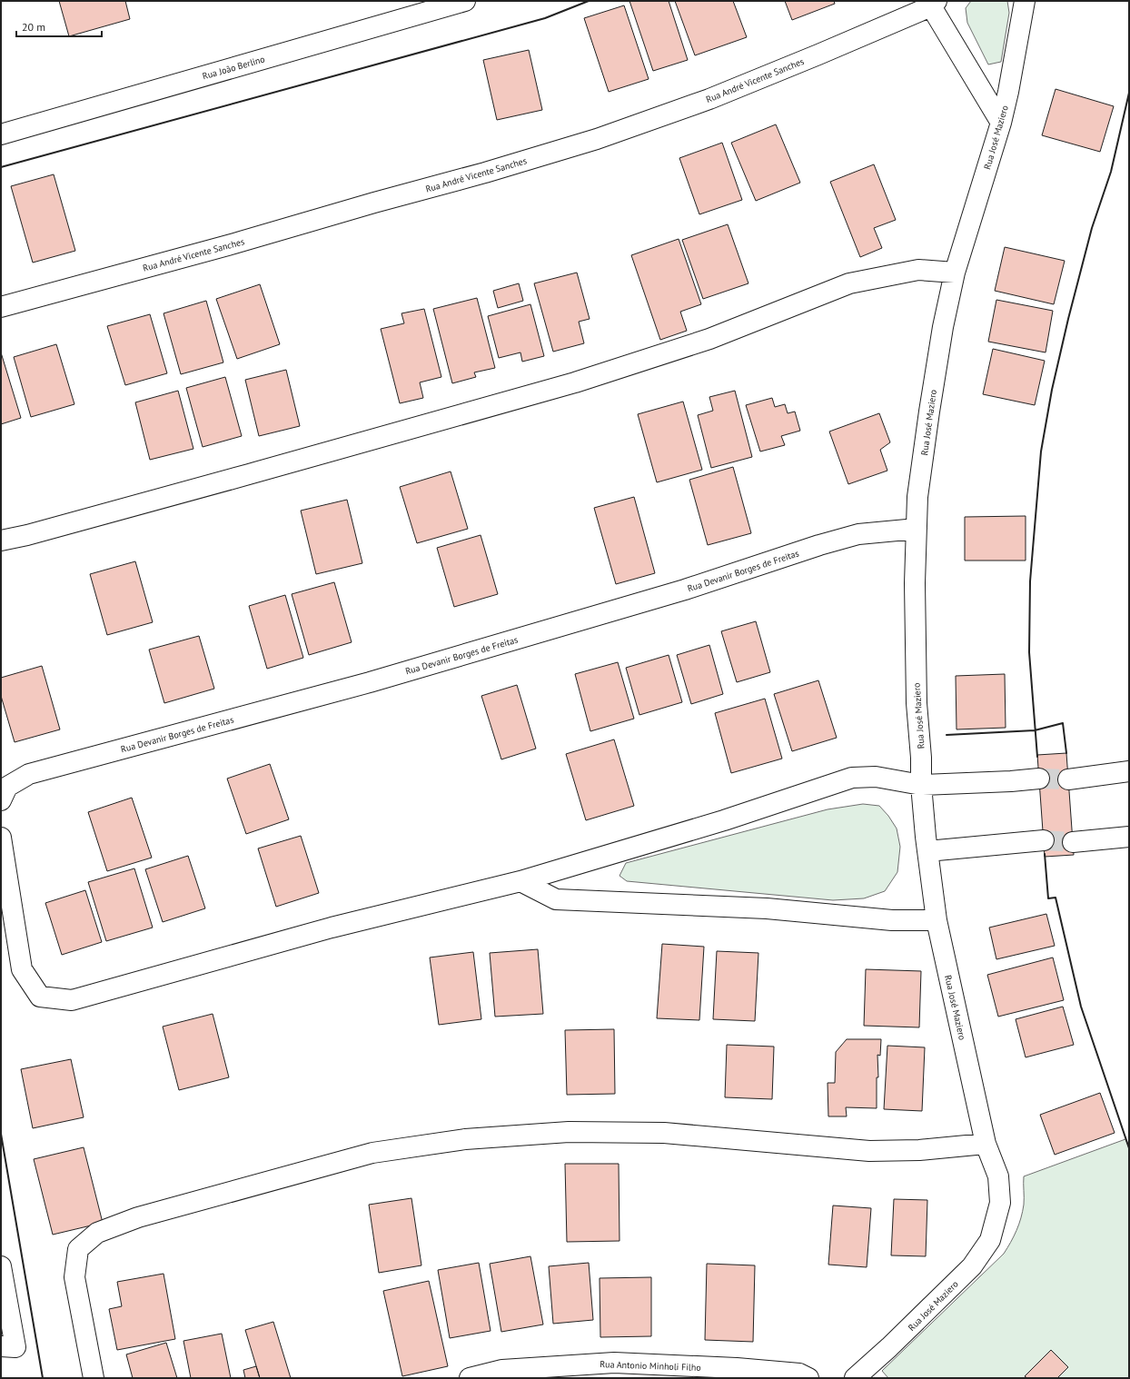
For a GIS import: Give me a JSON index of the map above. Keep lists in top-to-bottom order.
{
  "streets": {
    "street": [
      "Rua João Berlino",
      "Rua André Vicente Sanches",
      "Rua José Maziero",
      "Rua Devanir Borges de Freitas",
      "Rua Antonio Minholi Filho"
    ]
  },
  "crossings": [
    ["Rua José Maziero", "Rua Devanir Borges de Freitas"]
  ],
  "scale_bar": "20 m"
}
